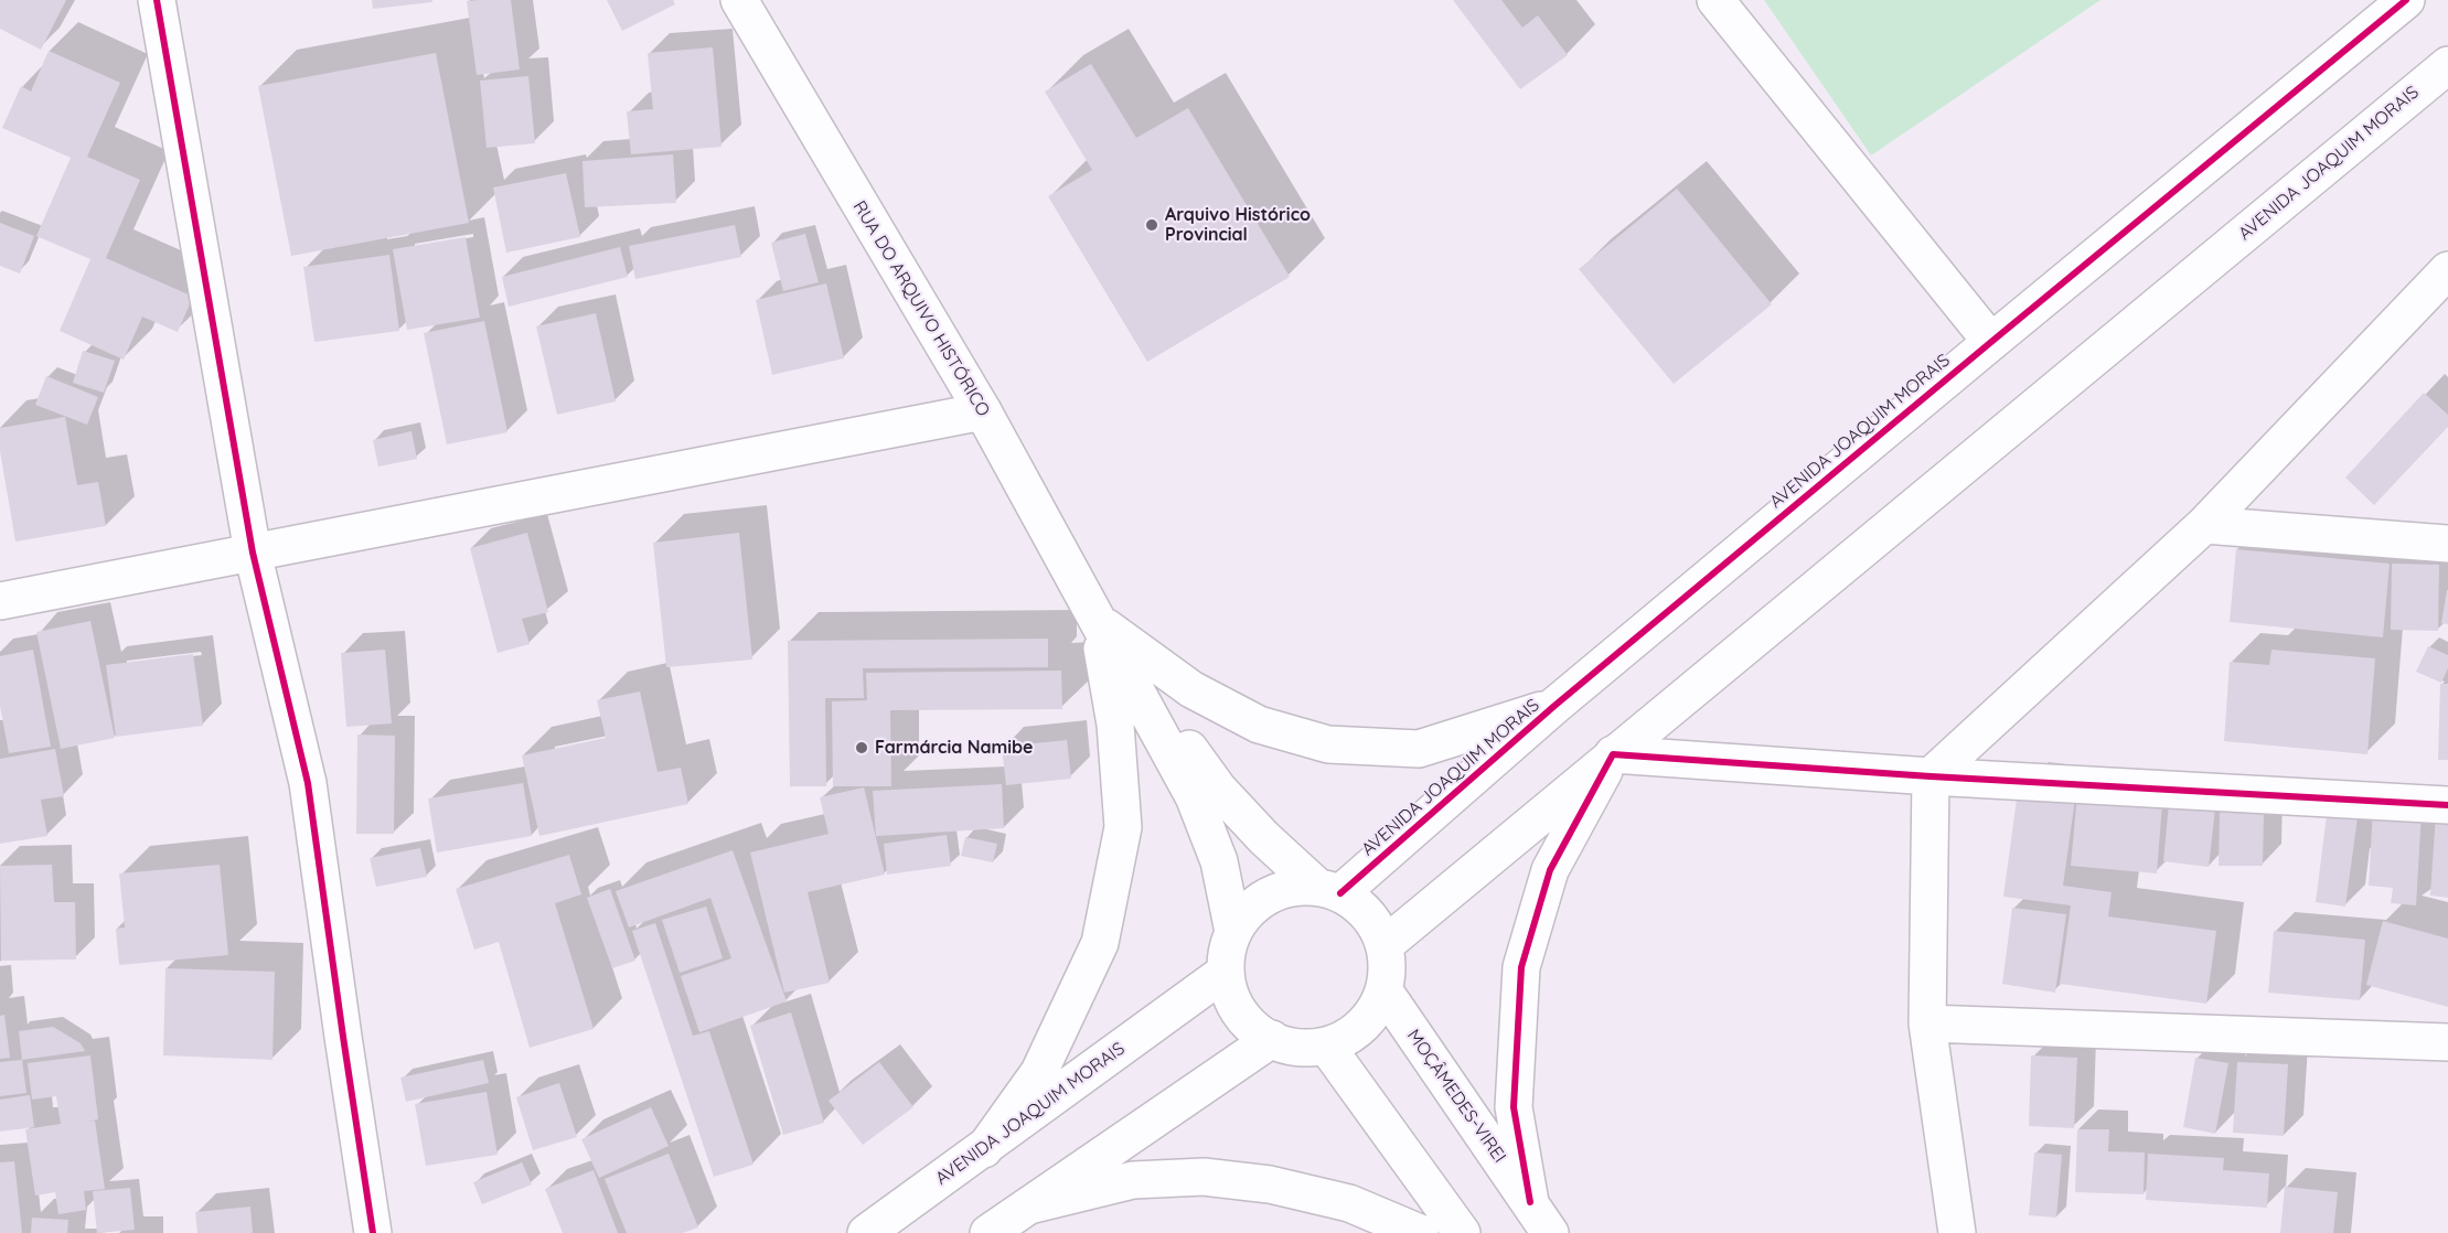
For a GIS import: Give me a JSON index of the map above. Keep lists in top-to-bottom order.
{
  "streets": {
    "street": ["AVENIDA JOAQUIM MORAIS", "RUA DO ARQUIVO HISTÓRICO", "MOÇÂMEDES-VIREI"]
  },
  "crossings": [
    ["AVENIDA JOAQUIM MORAIS", "MOÇÂMEDES-VIREI"]
  ],
  "places": ["Arquivo Histórico Provincial", "Farmárcia Namibe"]
}
